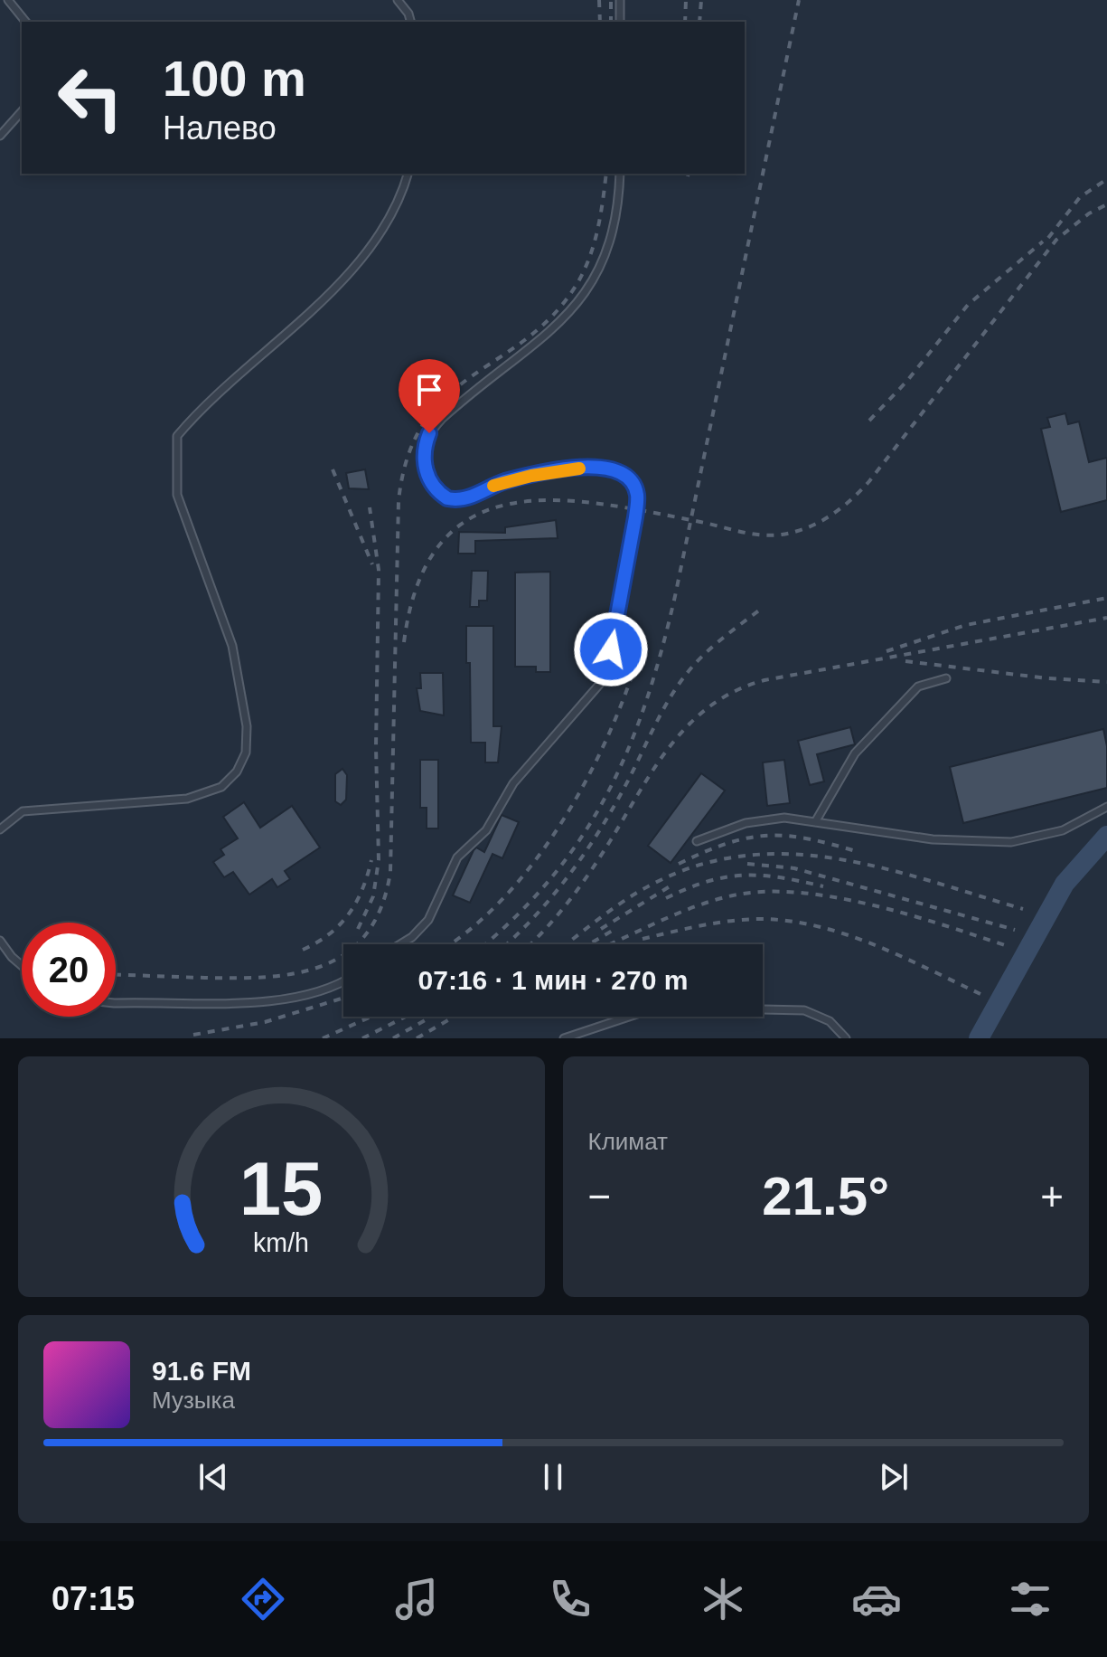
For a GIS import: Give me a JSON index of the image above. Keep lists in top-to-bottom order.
{
  "page": {
    "turn": ["100 m", "Налево"],
    "limit": "20",
    "trip": "07:16 · 1 мин · 270 m",
    "tile": "Климат",
    "heat": ["−", "21.5°", "+"],
    "song": ["91.6 FM", "Музыка"],
    "tabs": "07:15",
    "gauge": ["15", "km/h"]
  }
}
